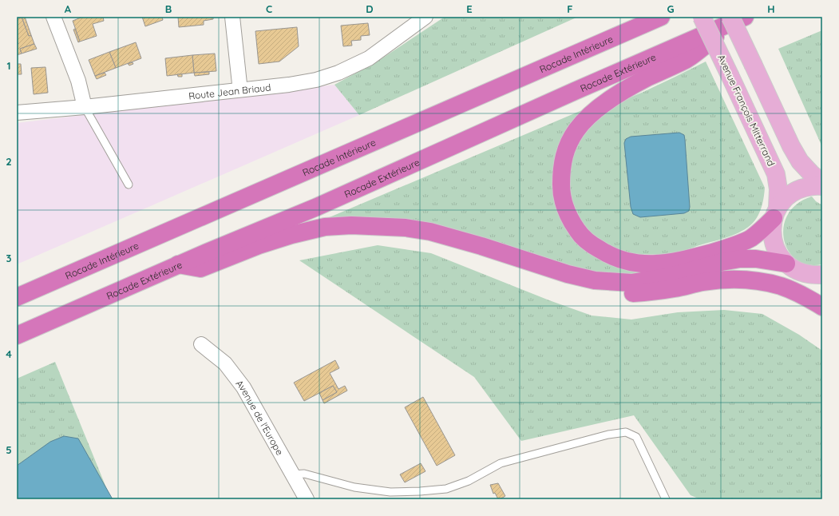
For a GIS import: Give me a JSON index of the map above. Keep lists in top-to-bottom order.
{
  "streets": {
    "highway": ["Rocade Intérieure", "Rocade Extérieure"],
    "main road": ["Avenue François Mitterrand"],
    "street": ["Route Jean Briaud", "Avenue de l'Europe"]
  },
  "grid": {
    "columns": [
      "A",
      "B",
      "C",
      "D",
      "E",
      "F",
      "G",
      "H"
    ],
    "rows": [
      "1",
      "2",
      "3",
      "4",
      "5"
    ]
  }
}
